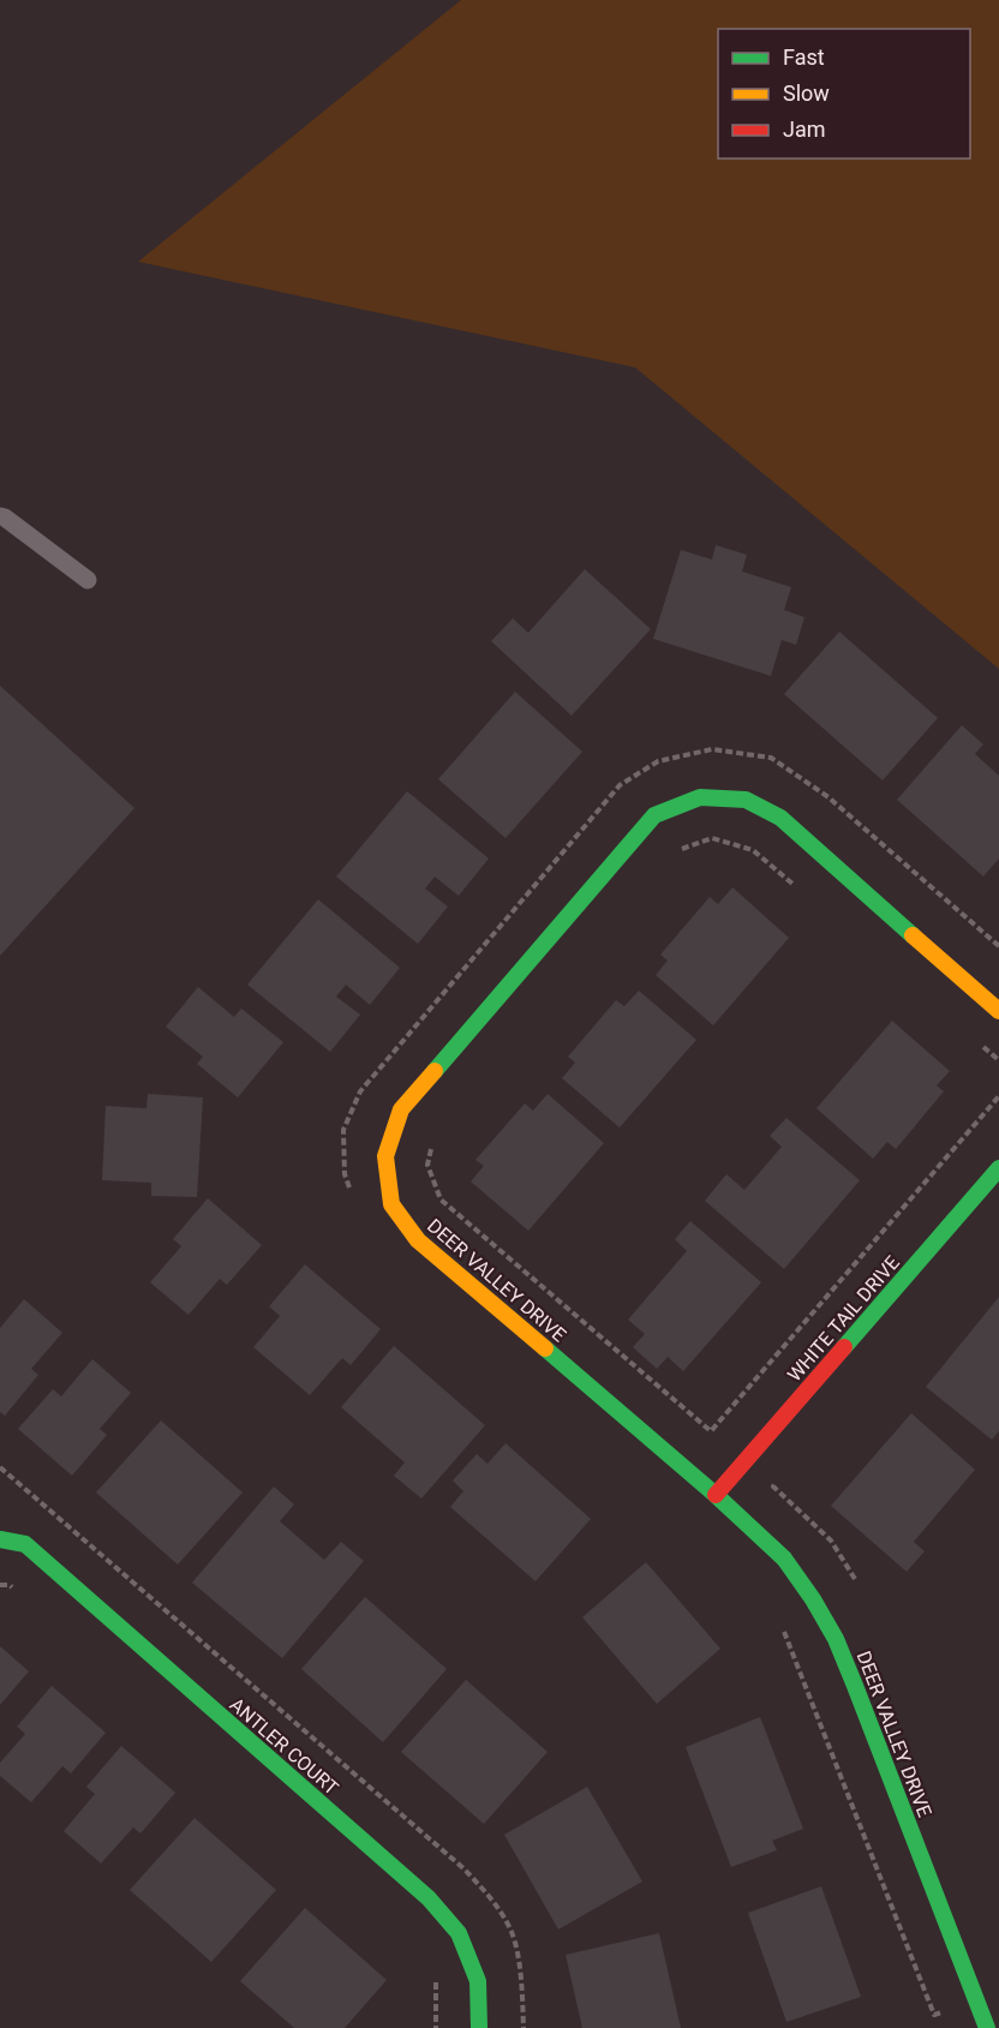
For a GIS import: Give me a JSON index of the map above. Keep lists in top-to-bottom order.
{
  "streets": {
    "street": ["DEER VALLEY DRIVE", "WHITE TAIL DRIVE", "ANTLER COURT"]
  },
  "crossings": [
    ["DEER VALLEY DRIVE", "WHITE TAIL DRIVE"]
  ],
  "legend": ["Fast", "Slow", "Jam"]
}
